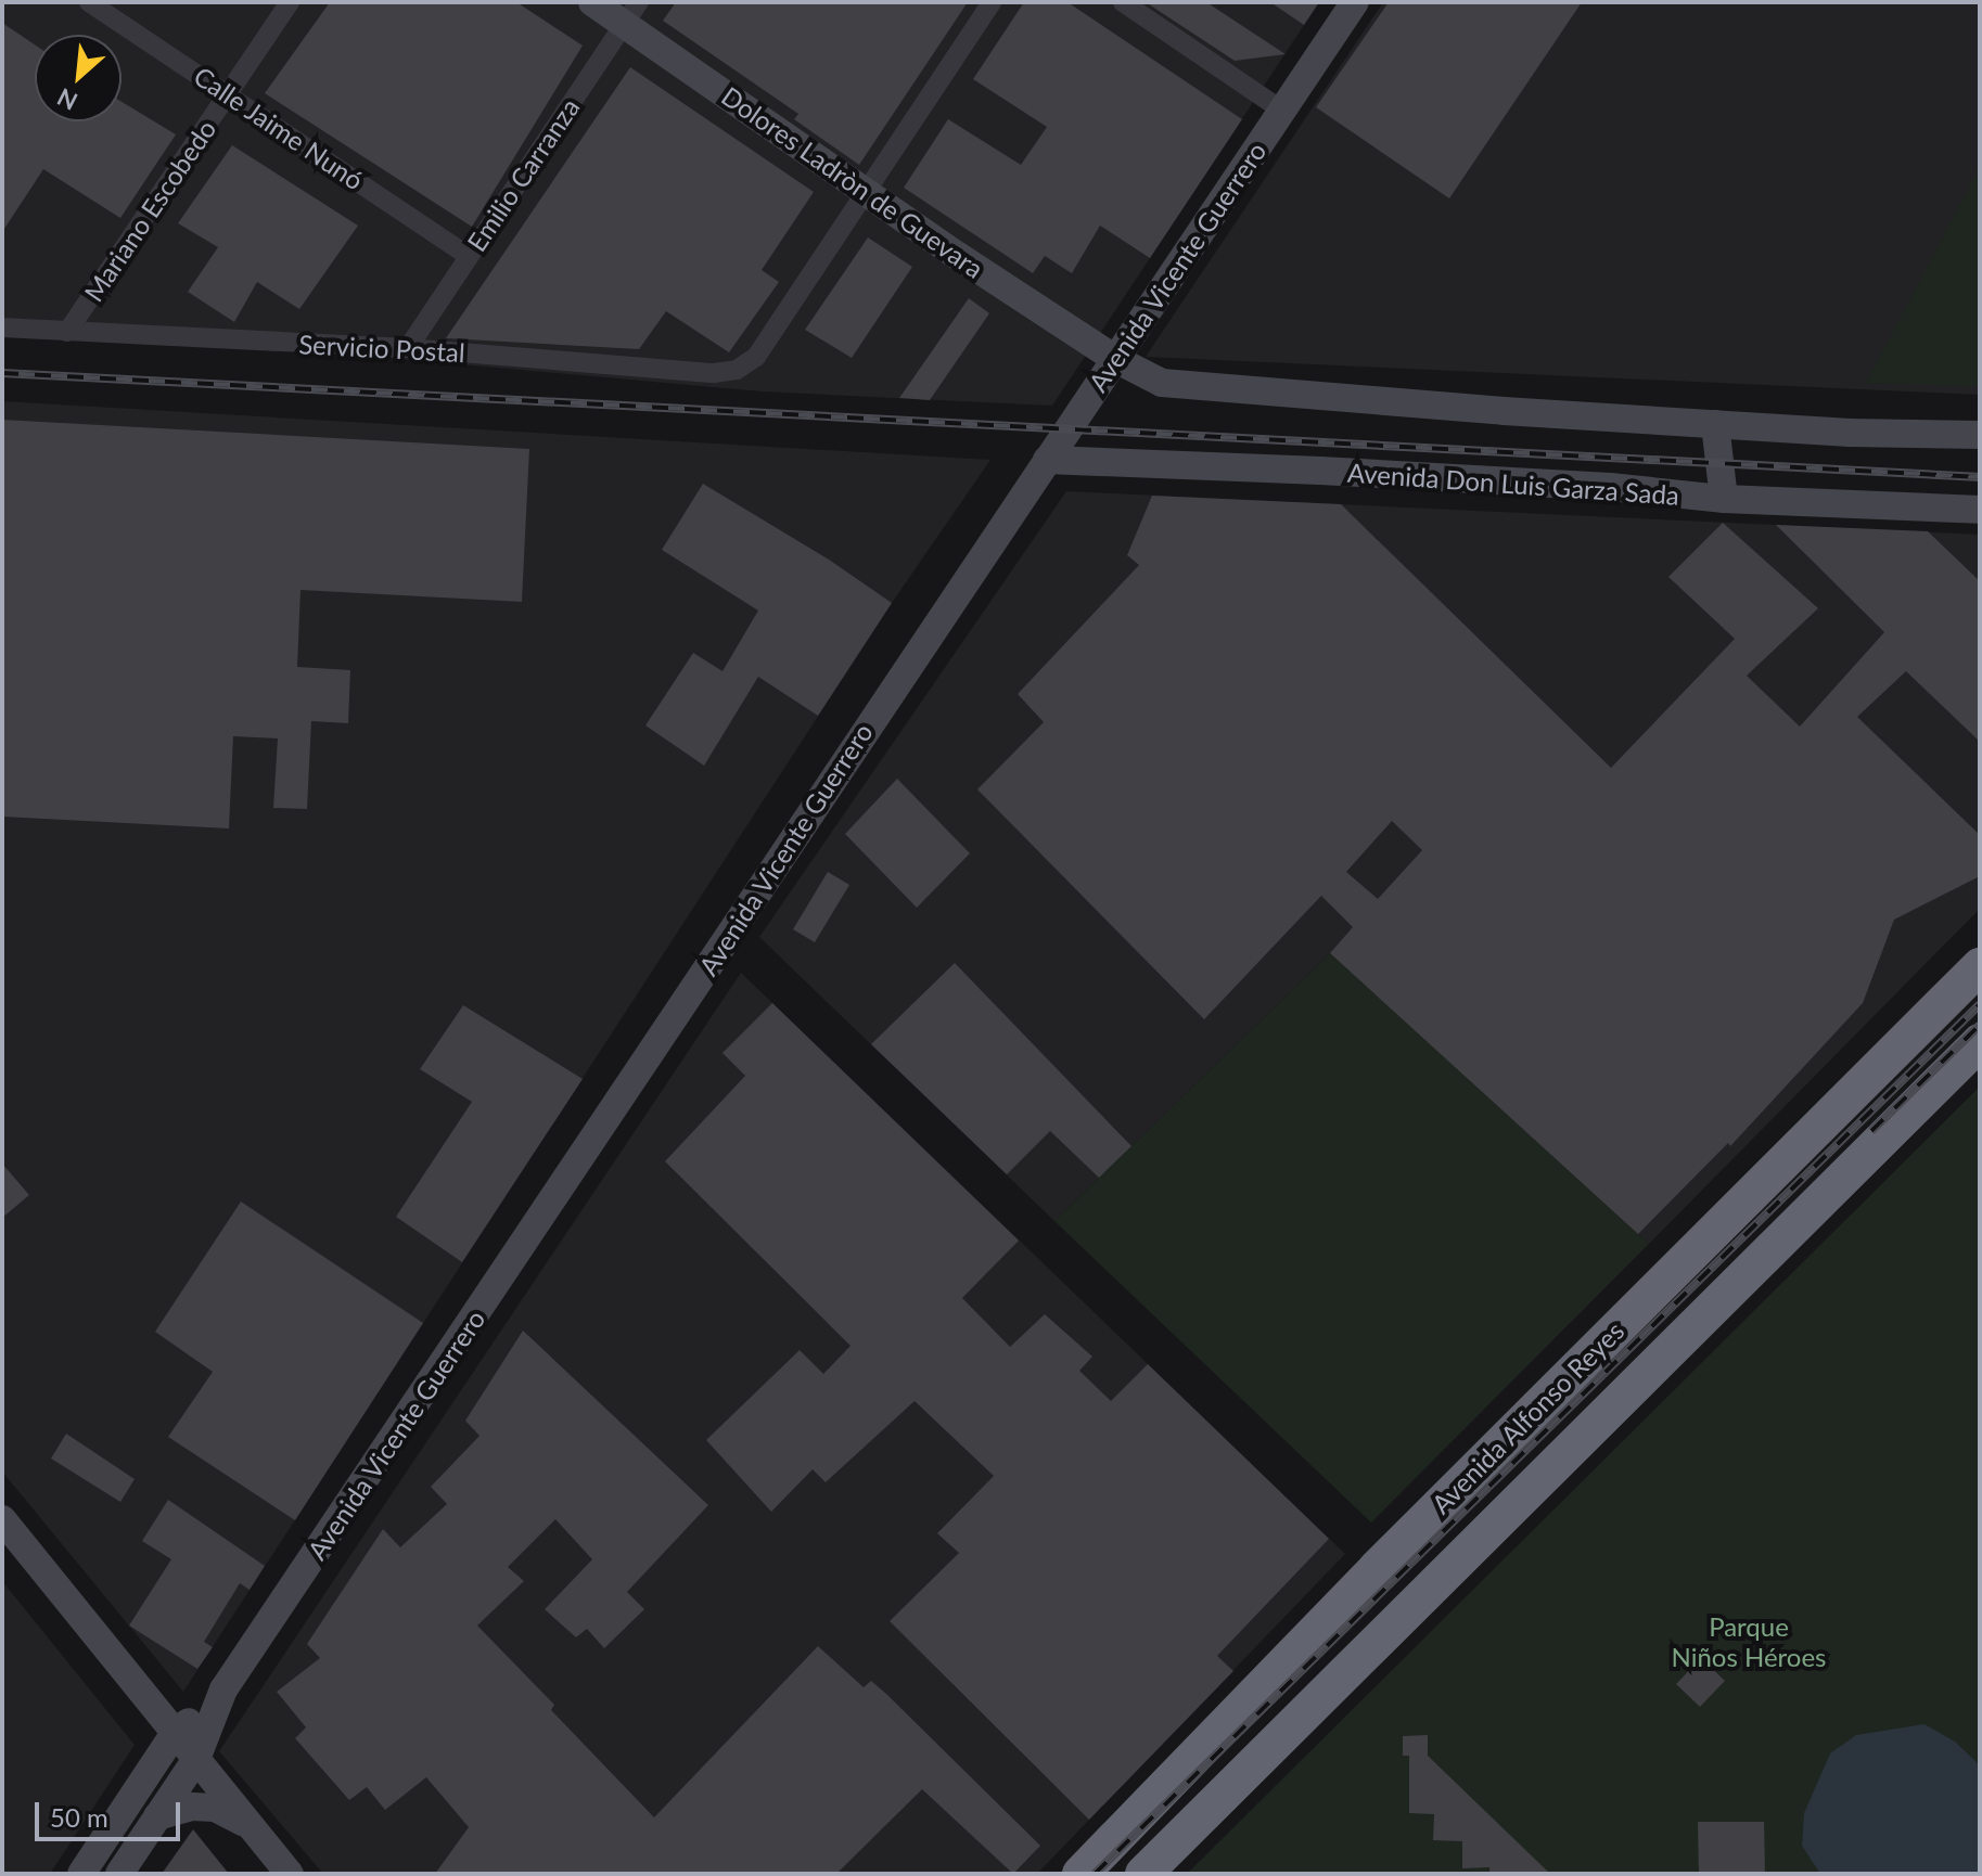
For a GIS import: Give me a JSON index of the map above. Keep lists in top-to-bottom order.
{
  "streets": {
    "highway": ["Avenida Alfonso Reyes"],
    "street": [
      "Calle Jaime Nunó",
      "Emilio Carranza",
      "Dolores Ladròn de Guevara",
      "Mariano Escobedo",
      "Avenida Vicente Guerrero",
      "Servicio Postal",
      "Avenida Don Luis Garza Sada"
    ]
  },
  "crossings": [
    ["Calle Jaime Nunó", "Emilio Carranza"],
    ["Calle Jaime Nunó", "Mariano Escobedo"],
    ["Emilio Carranza", "Dolores Ladròn de Guevara"],
    ["Emilio Carranza", "Servicio Postal"],
    ["Dolores Ladròn de Guevara", "Avenida Vicente Guerrero"],
    ["Dolores Ladròn de Guevara", "Servicio Postal"],
    ["Mariano Escobedo", "Servicio Postal"],
    ["Avenida Vicente Guerrero", "Avenida Don Luis Garza Sada"]
  ],
  "parks": ["Parque Niños Héroes"],
  "scale_bar": "50 m",
  "north": "bottom left"
}
